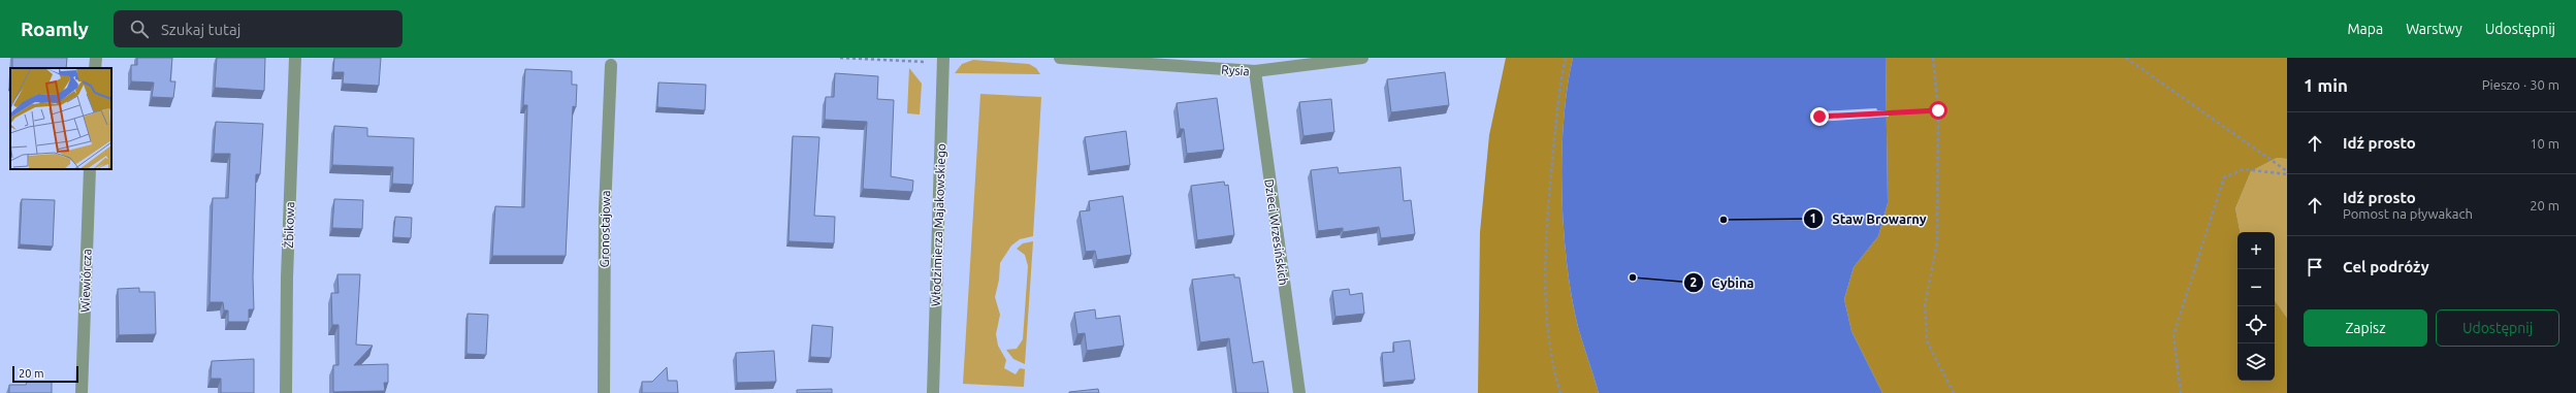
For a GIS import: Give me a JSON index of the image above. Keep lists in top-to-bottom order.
{
  "streets": {
    "street": [
      "Rysia",
      "Żbikowa",
      "Włodzimierza Majakowskiego",
      "Gronostajowa",
      "Dzieci Wrzesińskich",
      "Wiewiórcza"
    ]
  },
  "crossings": [
    ["Rysia", "Dzieci Wrzesińskich"]
  ],
  "places": ["Staw Browarny", "Cybina"],
  "scale_bar": "20 m",
  "page": {
    "header": "Roamly",
    "search": "Szukaj tutaj",
    "nav": ["Mapa", "Warstwy", "Udostępnij"],
    "heading": ["1 min", "Pieszo · 30 m"],
    "list": [
      ["Idź prosto", "10 m"],
      ["Idź prosto", "Pomost na pływakach", "20 m"],
      "Cel podróży"
    ],
    "map_buttons": ["+", "−"],
    "buttons": ["Zapisz", "Udostępnij"],
    "scale": "20 m"
  }
}
